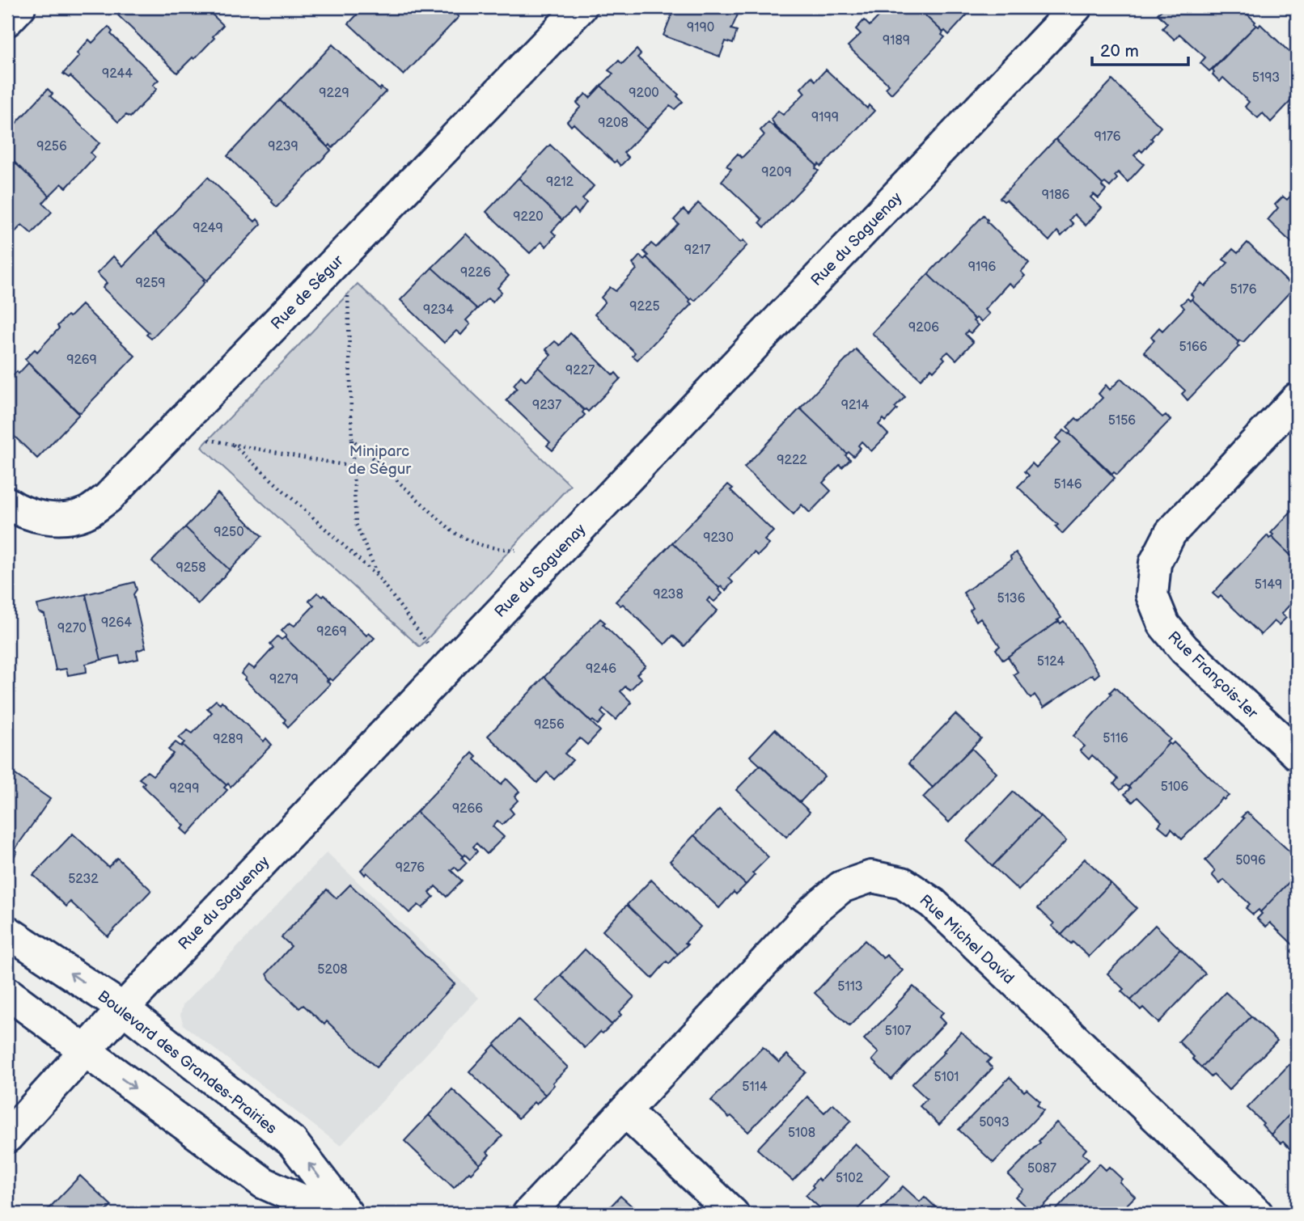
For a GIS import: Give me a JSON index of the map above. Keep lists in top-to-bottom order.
{
  "streets": {
    "street": [
      "Rue du Saguenay",
      "Rue de Ségur",
      "Rue François-Ier",
      "Rue Michel David",
      "Boulevard des Grandes-Prairies"
    ]
  },
  "crossings": [
    ["Rue du Saguenay", "Boulevard des Grandes-Prairies"]
  ],
  "parks": ["Miniparc de Ségur"],
  "house_numbers": [
    "9190",
    "9189",
    "9244",
    "5193",
    "9229",
    "9200",
    "9199",
    "9208",
    "9176",
    "9256",
    "9239",
    "9209",
    "9212",
    "9186",
    "9220",
    "9249",
    "9217",
    "9196",
    "9226",
    "9259",
    "5176",
    "9225",
    "9234",
    "9206",
    "5166",
    "9269",
    "9227",
    "9237",
    "9214",
    "5156",
    "9222",
    "5146",
    "9250",
    "9230",
    "9258",
    "5149",
    "9238",
    "5136",
    "9264",
    "9270",
    "9269",
    "5124",
    "9246",
    "9279",
    "9256",
    "5116",
    "9289",
    "5106",
    "9299",
    "9266",
    "5096",
    "9276",
    "5232",
    "5208",
    "5113",
    "5107",
    "5101",
    "5114",
    "5093",
    "5108",
    "5087",
    "5102"
  ],
  "scale_bar": "20 m"
}
